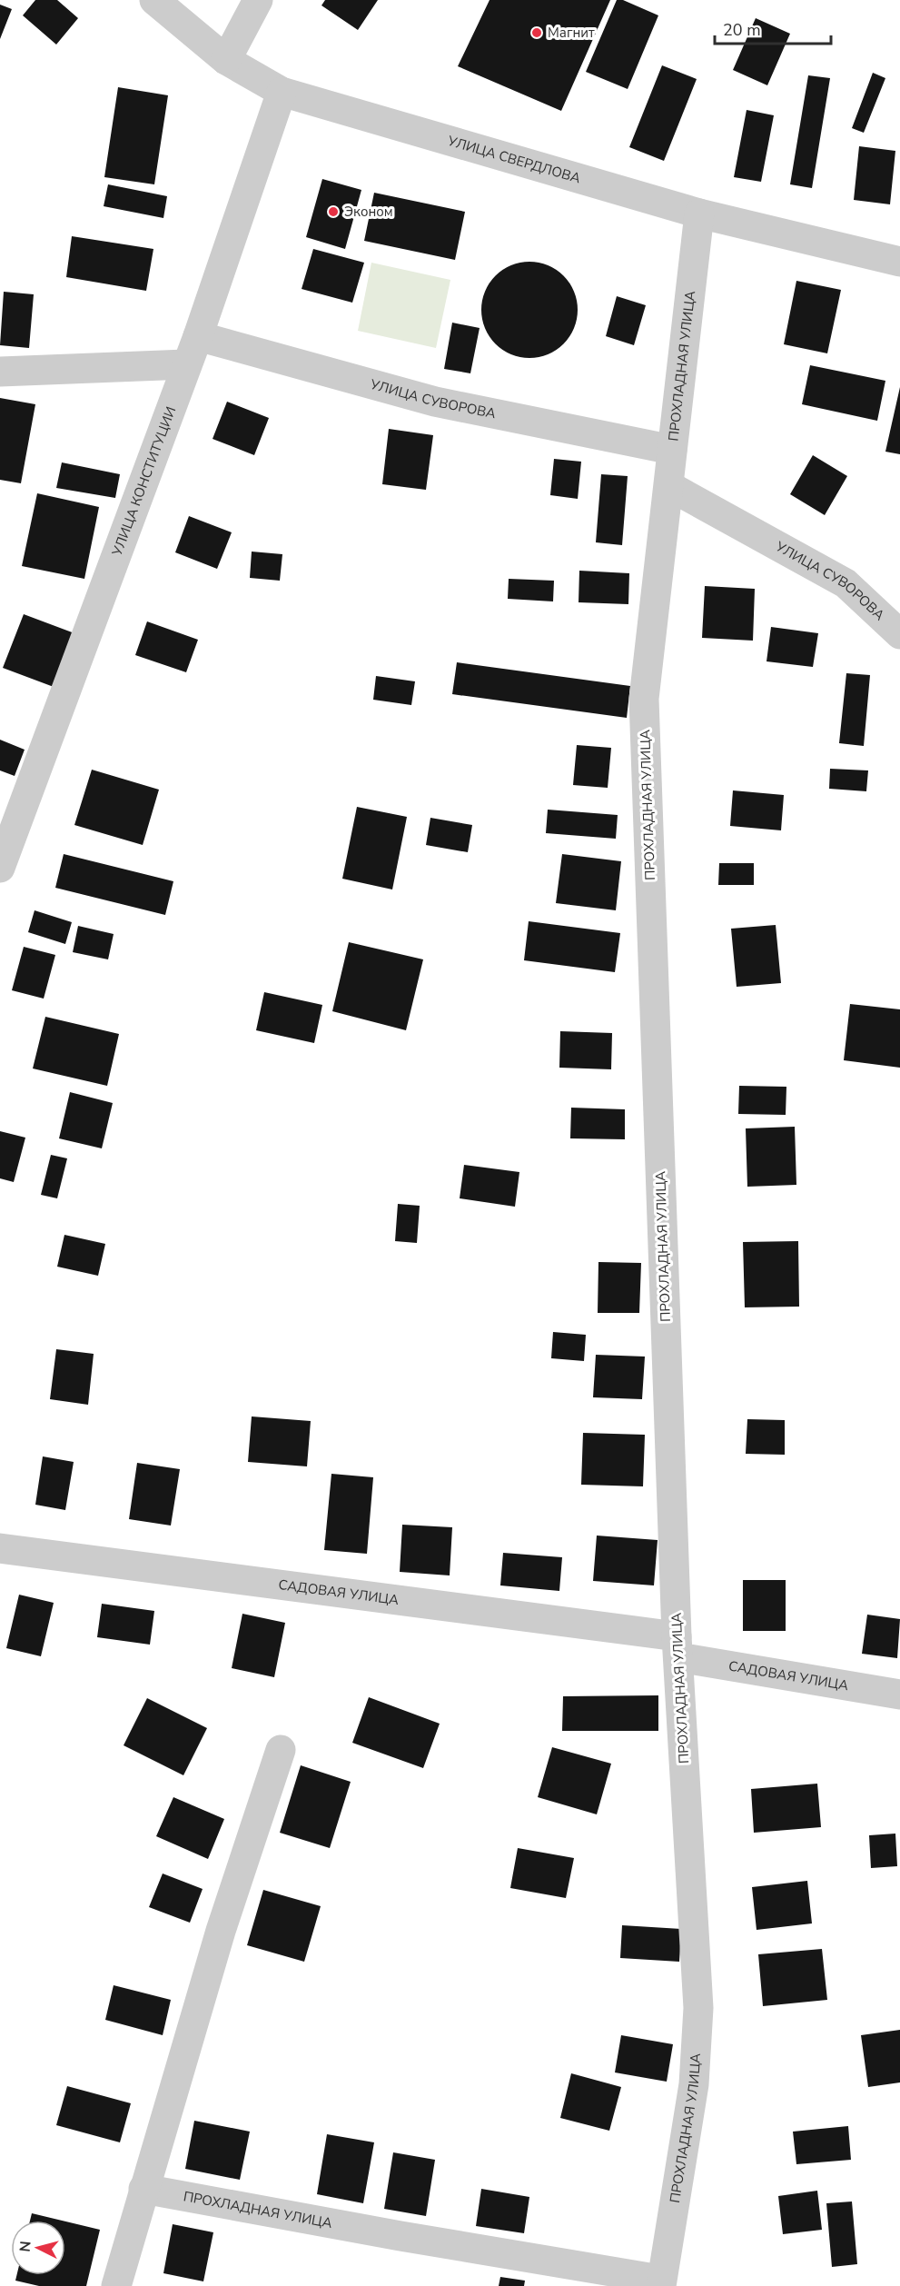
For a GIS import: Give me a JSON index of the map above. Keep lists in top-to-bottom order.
{
  "streets": {
    "street": [
      "УЛИЦА СВЕРДЛОВА",
      "ПРОХЛАДНАЯ УЛИЦА",
      "УЛИЦА СУВОРОВА",
      "УЛИЦА КОНСТИТУЦИИ",
      "САДОВАЯ УЛИЦА"
    ]
  },
  "crossings": [
    ["УЛИЦА СВЕРДЛОВА", "ПРОХЛАДНАЯ УЛИЦА"],
    ["УЛИЦА СВЕРДЛОВА", "УЛИЦА КОНСТИТУЦИИ"],
    ["ПРОХЛАДНАЯ УЛИЦА", "УЛИЦА СУВОРОВА"],
    ["ПРОХЛАДНАЯ УЛИЦА", "САДОВАЯ УЛИЦА"],
    ["УЛИЦА СУВОРОВА", "УЛИЦА КОНСТИТУЦИИ"]
  ],
  "places": ["Магнит", "Эконом"],
  "scale_bar": "20 m",
  "north": "left"
}
